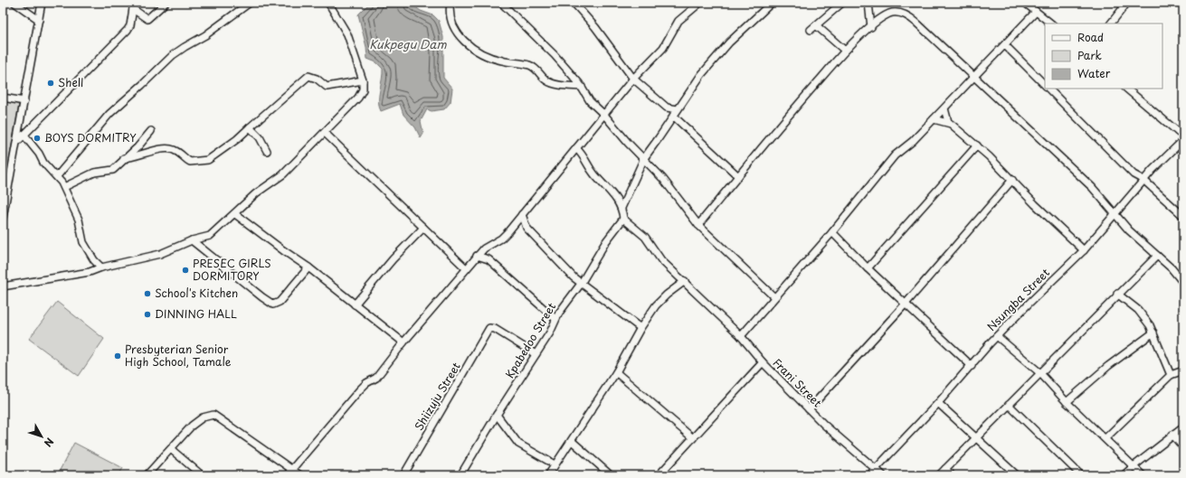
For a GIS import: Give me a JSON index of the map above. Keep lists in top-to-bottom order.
{
  "streets": {
    "street": [
      "Nsungba Street",
      "Kpabedoo Street",
      "Frani Street",
      "Shiizuju Street"
    ]
  },
  "crossings": [
    ["Nsungba Street", "Frani Street"],
    ["Kpabedoo Street", "Shiizuju Street"]
  ],
  "water": ["Kukpegu Dam"],
  "places": [
    "Shell",
    "BOYS DORMITRY",
    "PRESEC GIRLS DORMITORY",
    "School's Kitchen",
    "DINNING HALL",
    "Presbyterian Senior High School, Tamale"
  ],
  "legend": ["Road", "Park", "Water"],
  "north": "bottom right"
}
